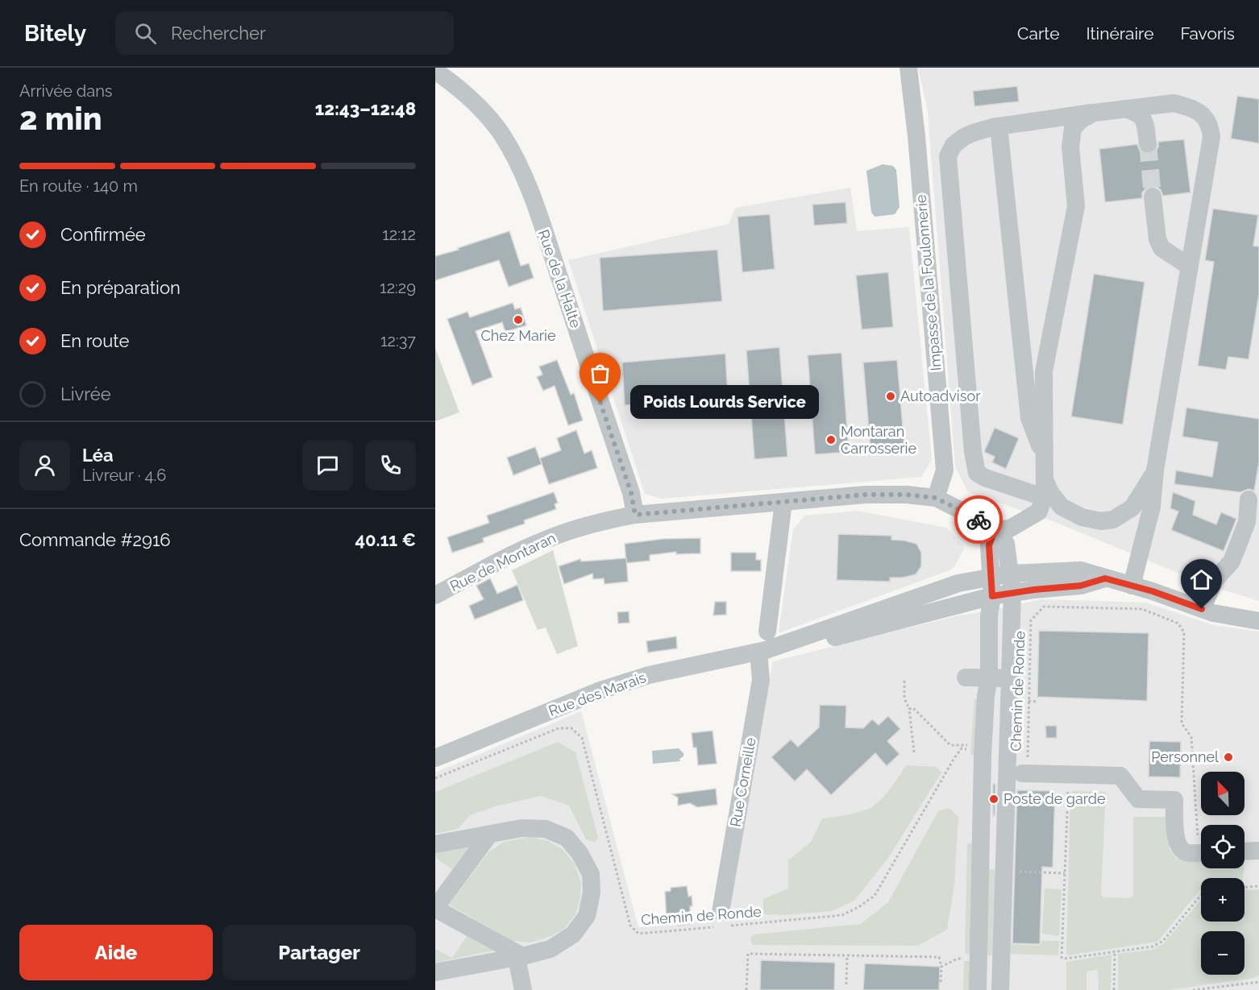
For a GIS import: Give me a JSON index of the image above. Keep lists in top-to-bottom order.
{
  "streets": {
    "street": [
      "Rue de la Halte",
      "Impasse de la Foulonnerie",
      "Rue de Montaran",
      "Rue des Marais",
      "Rue Corneille"
    ],
    "path": ["Chemin de Ronde"]
  },
  "crossings": [
    ["Rue de la Halte", "Rue de Montaran"],
    ["Impasse de la Foulonnerie", "Rue de Montaran"],
    ["Rue de Montaran", "Rue Corneille"],
    ["Chemin de Ronde", "Rue Corneille"],
    ["Rue des Marais", "Rue Corneille"]
  ],
  "places": [
    "Chez Marie",
    "Autoadvisor",
    "Poids Lourds Service",
    "Montaran Carrosserie",
    "Personnel",
    "Poste de garde"
  ],
  "north": "top left",
  "page": {
    "header": "Bitely",
    "search": "Rechercher",
    "nav": ["Carte", "Itinéraire", "Favoris"],
    "heading": ["2 min", "Arrivée dans", "12:43–12:48"],
    "panel": [
      "Léa",
      "Livreur · 4.6",
      "Commande #2916",
      "40.11 €"
    ],
    "bar": "En route · 140 m",
    "list": [
      ["Confirmée", "12:12"],
      ["En préparation", "12:29"],
      ["En route", "12:37"],
      "Livrée"
    ],
    "bubble": "Poids Lourds Service",
    "map_buttons": ["+", "−"],
    "buttons": ["Aide", "Partager"]
  }
}
